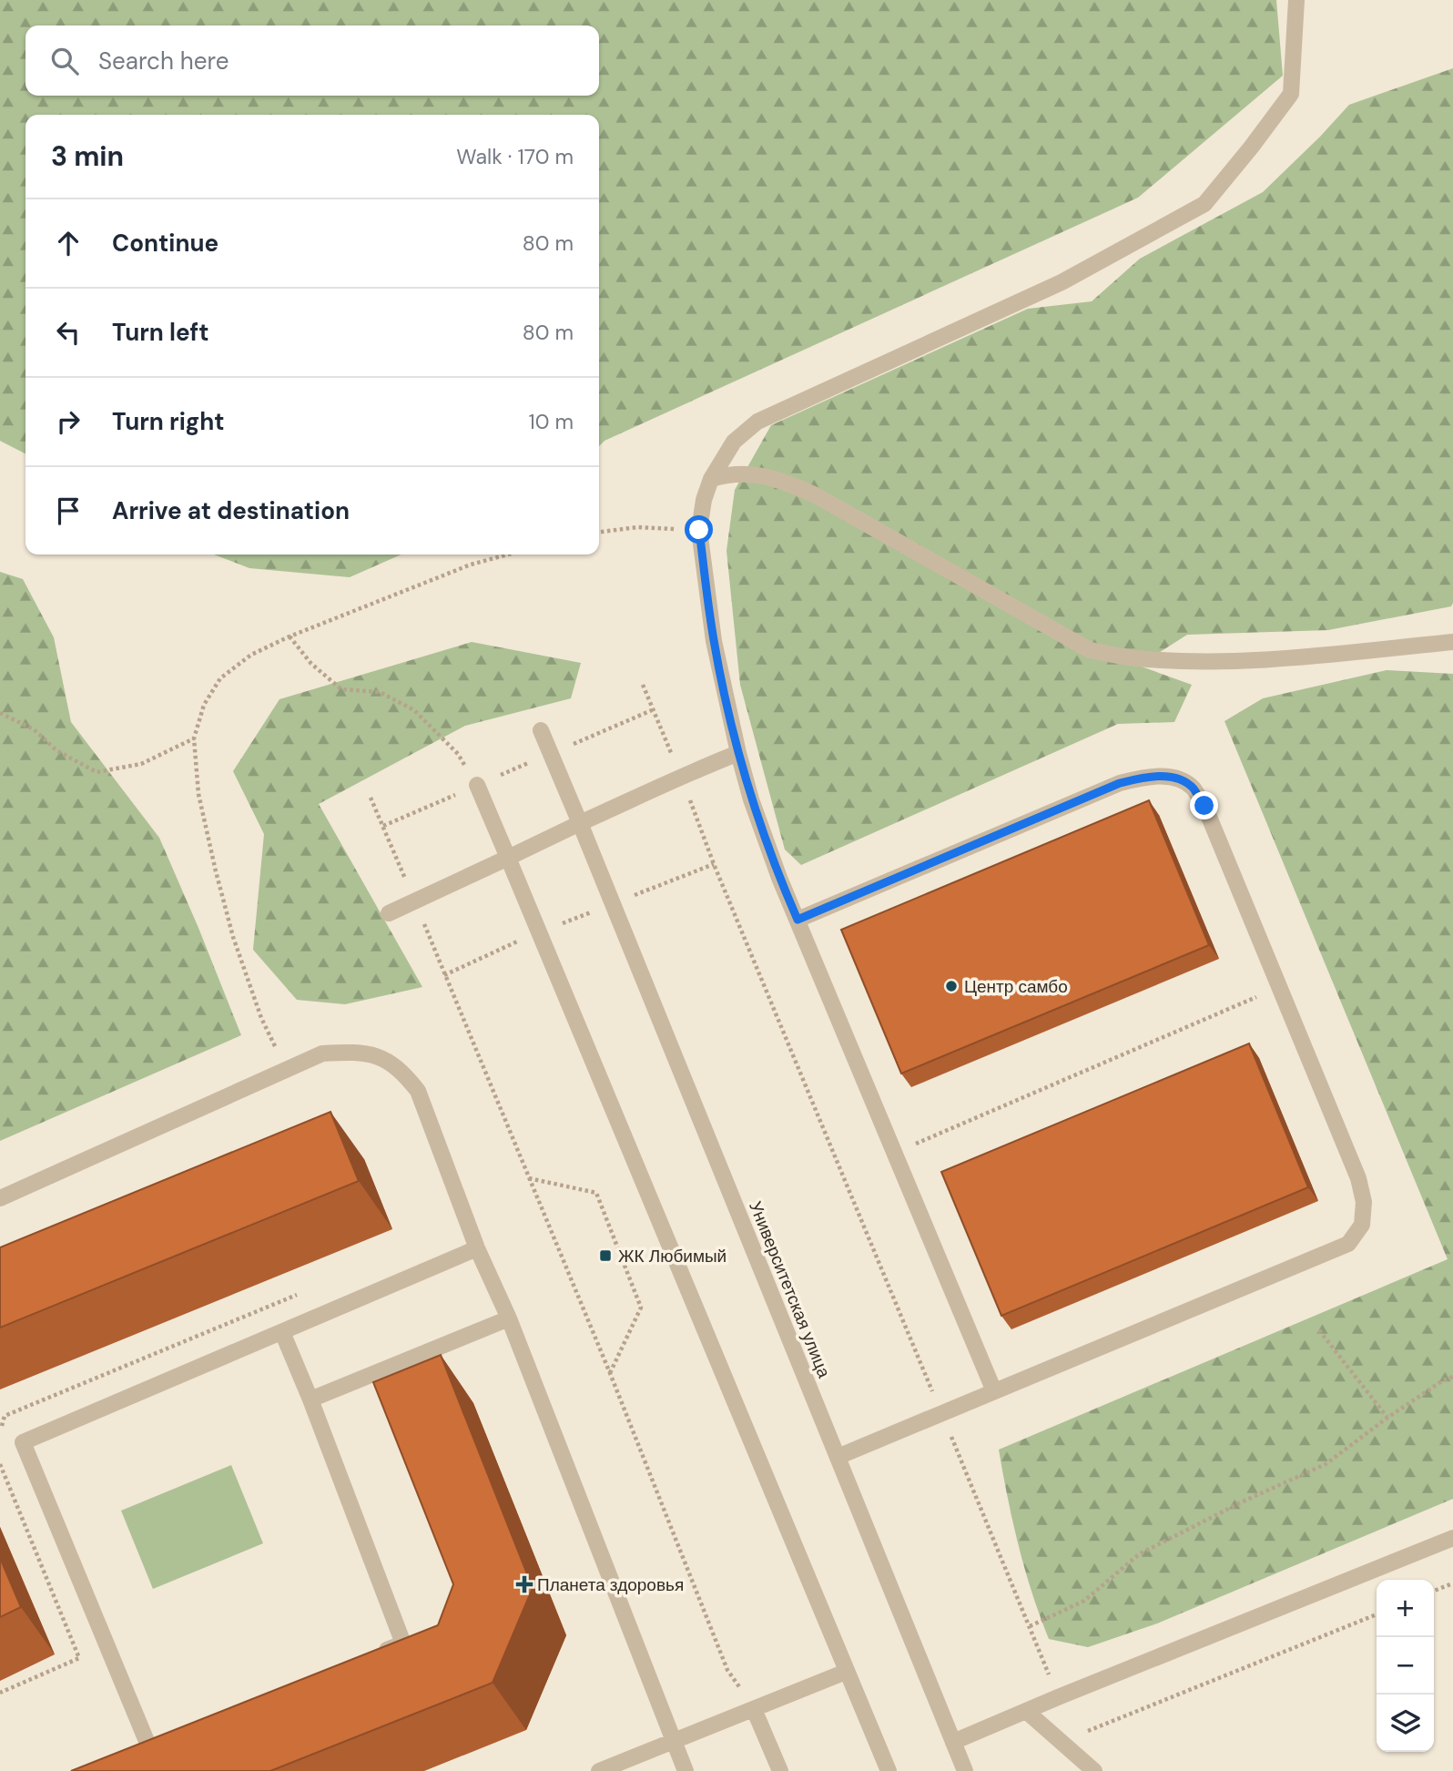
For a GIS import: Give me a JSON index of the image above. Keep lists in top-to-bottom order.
{
  "streets": {
    "street": ["Университетская улица"]
  },
  "places": {
    "other": ["Центр самбо"],
    "transit": ["ЖК Любимый"],
    "health": ["Планета здоровья"]
  },
  "page": {
    "search": "Search here",
    "heading": ["3 min", "Walk · 170 m"],
    "list": [
      ["Continue", "80 m"],
      ["Turn left", "80 m"],
      ["Turn right", "10 m"],
      "Arrive at destination"
    ],
    "map_buttons": ["+", "−"]
  }
}
